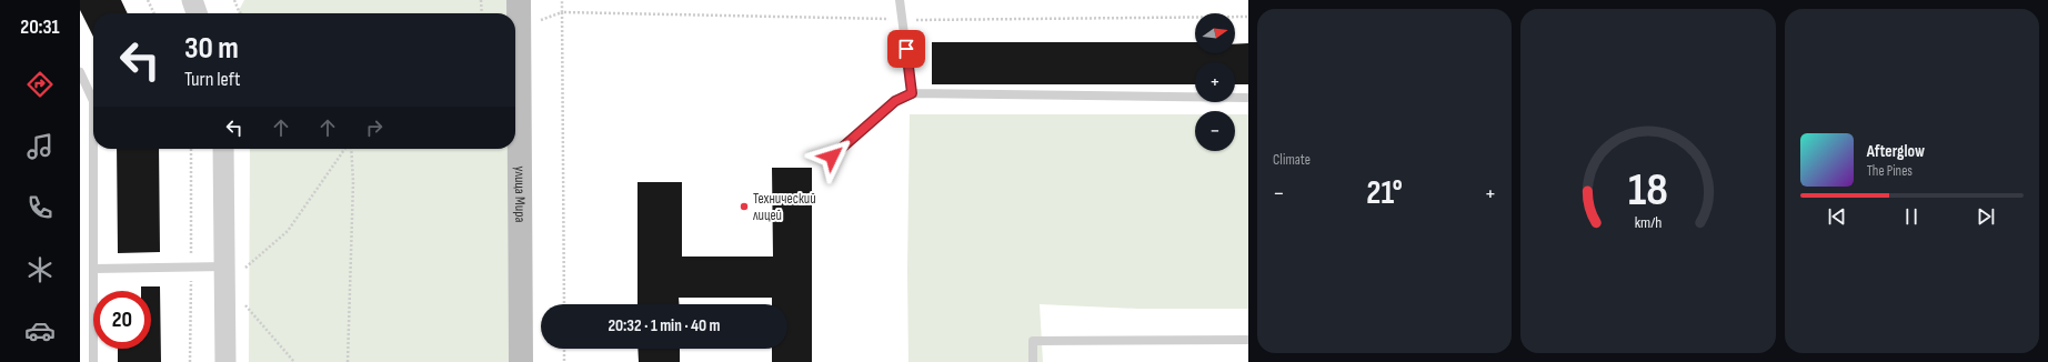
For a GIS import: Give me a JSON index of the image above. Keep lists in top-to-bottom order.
{
  "streets": {
    "main road": ["улица Мира"]
  },
  "places": ["Технический лицей"],
  "north": "right",
  "page": {
    "tabs": "20:31",
    "tile": "Climate",
    "map_buttons": ["+", "−"],
    "turn": ["30 m", "Turn left"],
    "song": ["Afterglow", "The Pines"],
    "heat": ["−", "21°", "+"],
    "limit": "20",
    "trip": "20:32 · 1 min · 40 m",
    "gauge": ["18", "km/h"]
  }
}
